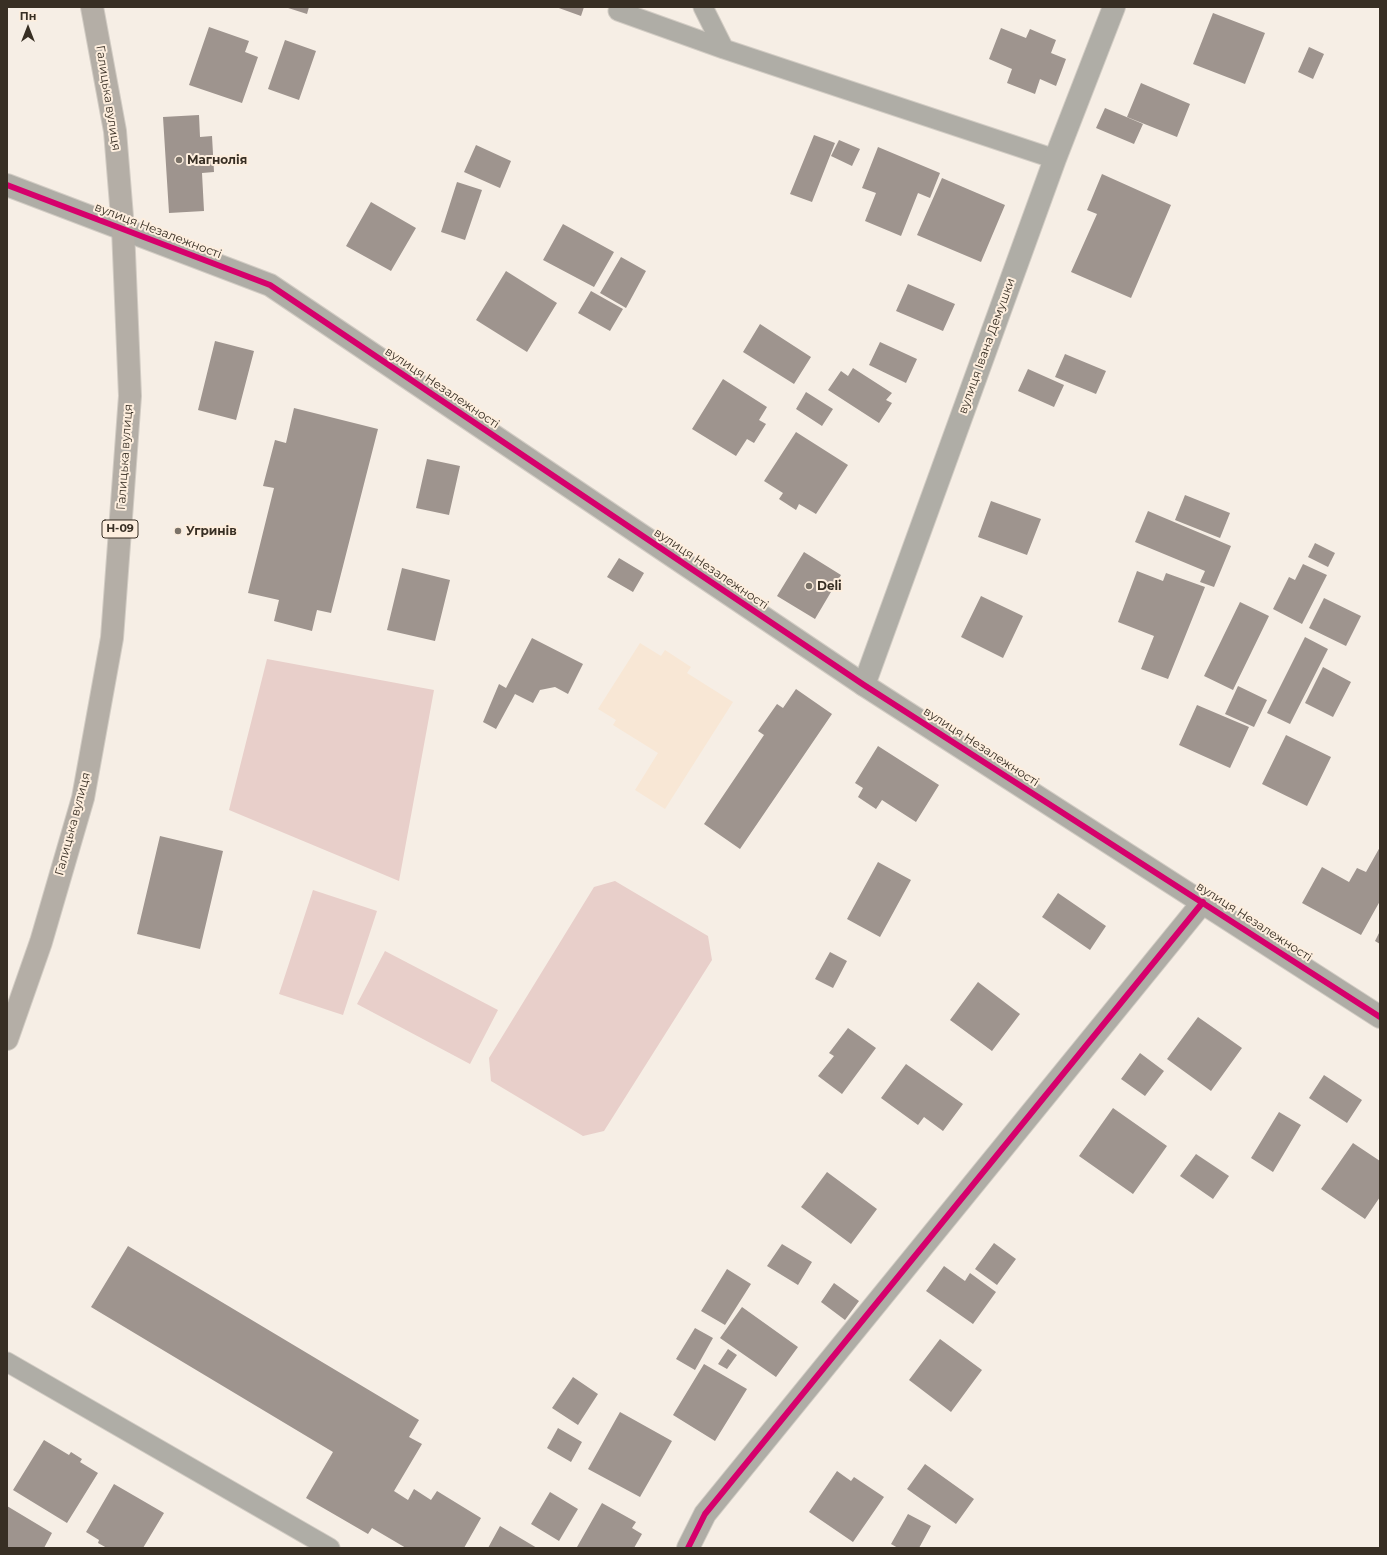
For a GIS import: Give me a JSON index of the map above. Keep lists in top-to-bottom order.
{
  "streets": {
    "main road": ["Галицька вулиця", "Н-09"],
    "street": ["вулиця Незалежності", "вулиця Івана Демушки"]
  },
  "crossings": [
    ["Галицька вулиця", "вулиця Незалежності"],
    ["вулиця Незалежності", "вулиця Івана Демушки"]
  ],
  "places": ["Магнолія", "Угринів", "Deli"],
  "north": "top"
}
